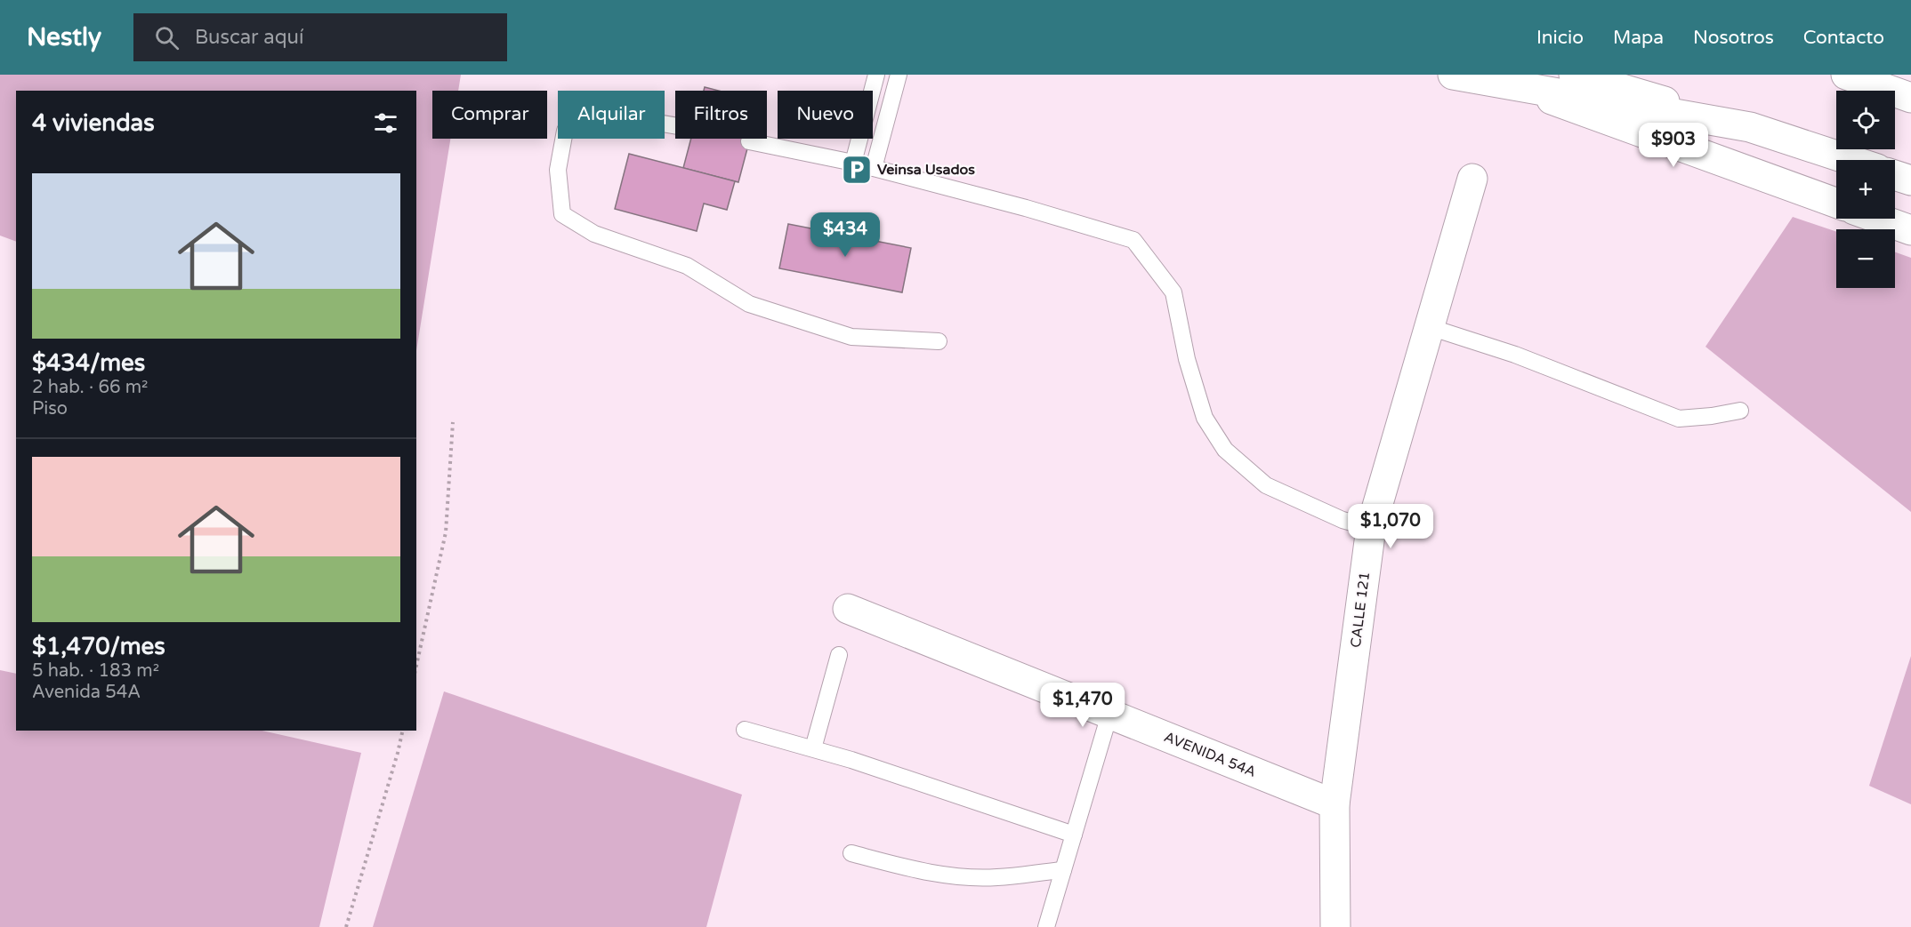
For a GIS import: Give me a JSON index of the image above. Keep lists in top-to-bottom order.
{
  "streets": {
    "main road": ["CALLE 121", "AVENIDA 54A"]
  },
  "crossings": [
    ["CALLE 121", "AVENIDA 54A"]
  ],
  "places": {
    "parking": ["Veinsa Usados"]
  },
  "page": {
    "header": "Nestly",
    "search": "Buscar aquí",
    "nav": [
      "Inicio",
      "Mapa",
      "Nosotros",
      "Contacto"
    ],
    "map_buttons": ["+", "−"],
    "chip": [
      "Comprar",
      "Alquilar",
      "Filtros",
      "Nuevo"
    ],
    "heading": "4 viviendas",
    "price": [
      "$903",
      "$434",
      "$1,070",
      "$1,470"
    ],
    "list": [
      {
        "name": "$434/mes",
        "note": "2 hab. · 66 m² · Piso"
      },
      {
        "name": "$1,470/mes",
        "note": "5 hab. · 183 m² · Avenida 54A"
      }
    ]
  }
}
